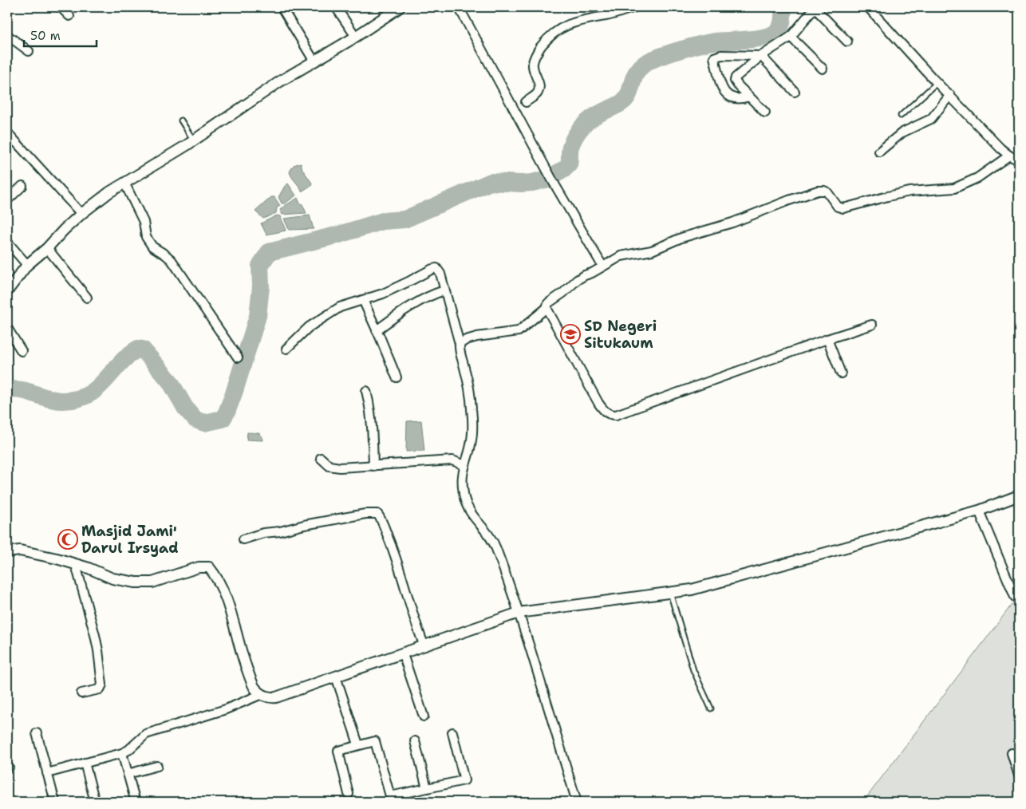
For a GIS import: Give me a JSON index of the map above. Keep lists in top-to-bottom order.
{
  "places": {
    "school or university": ["SD Negeri Situkaum"],
    "mosque": ["Masjid Jami' Darul Irsyad"]
  },
  "scale_bar": "50 m"
}
